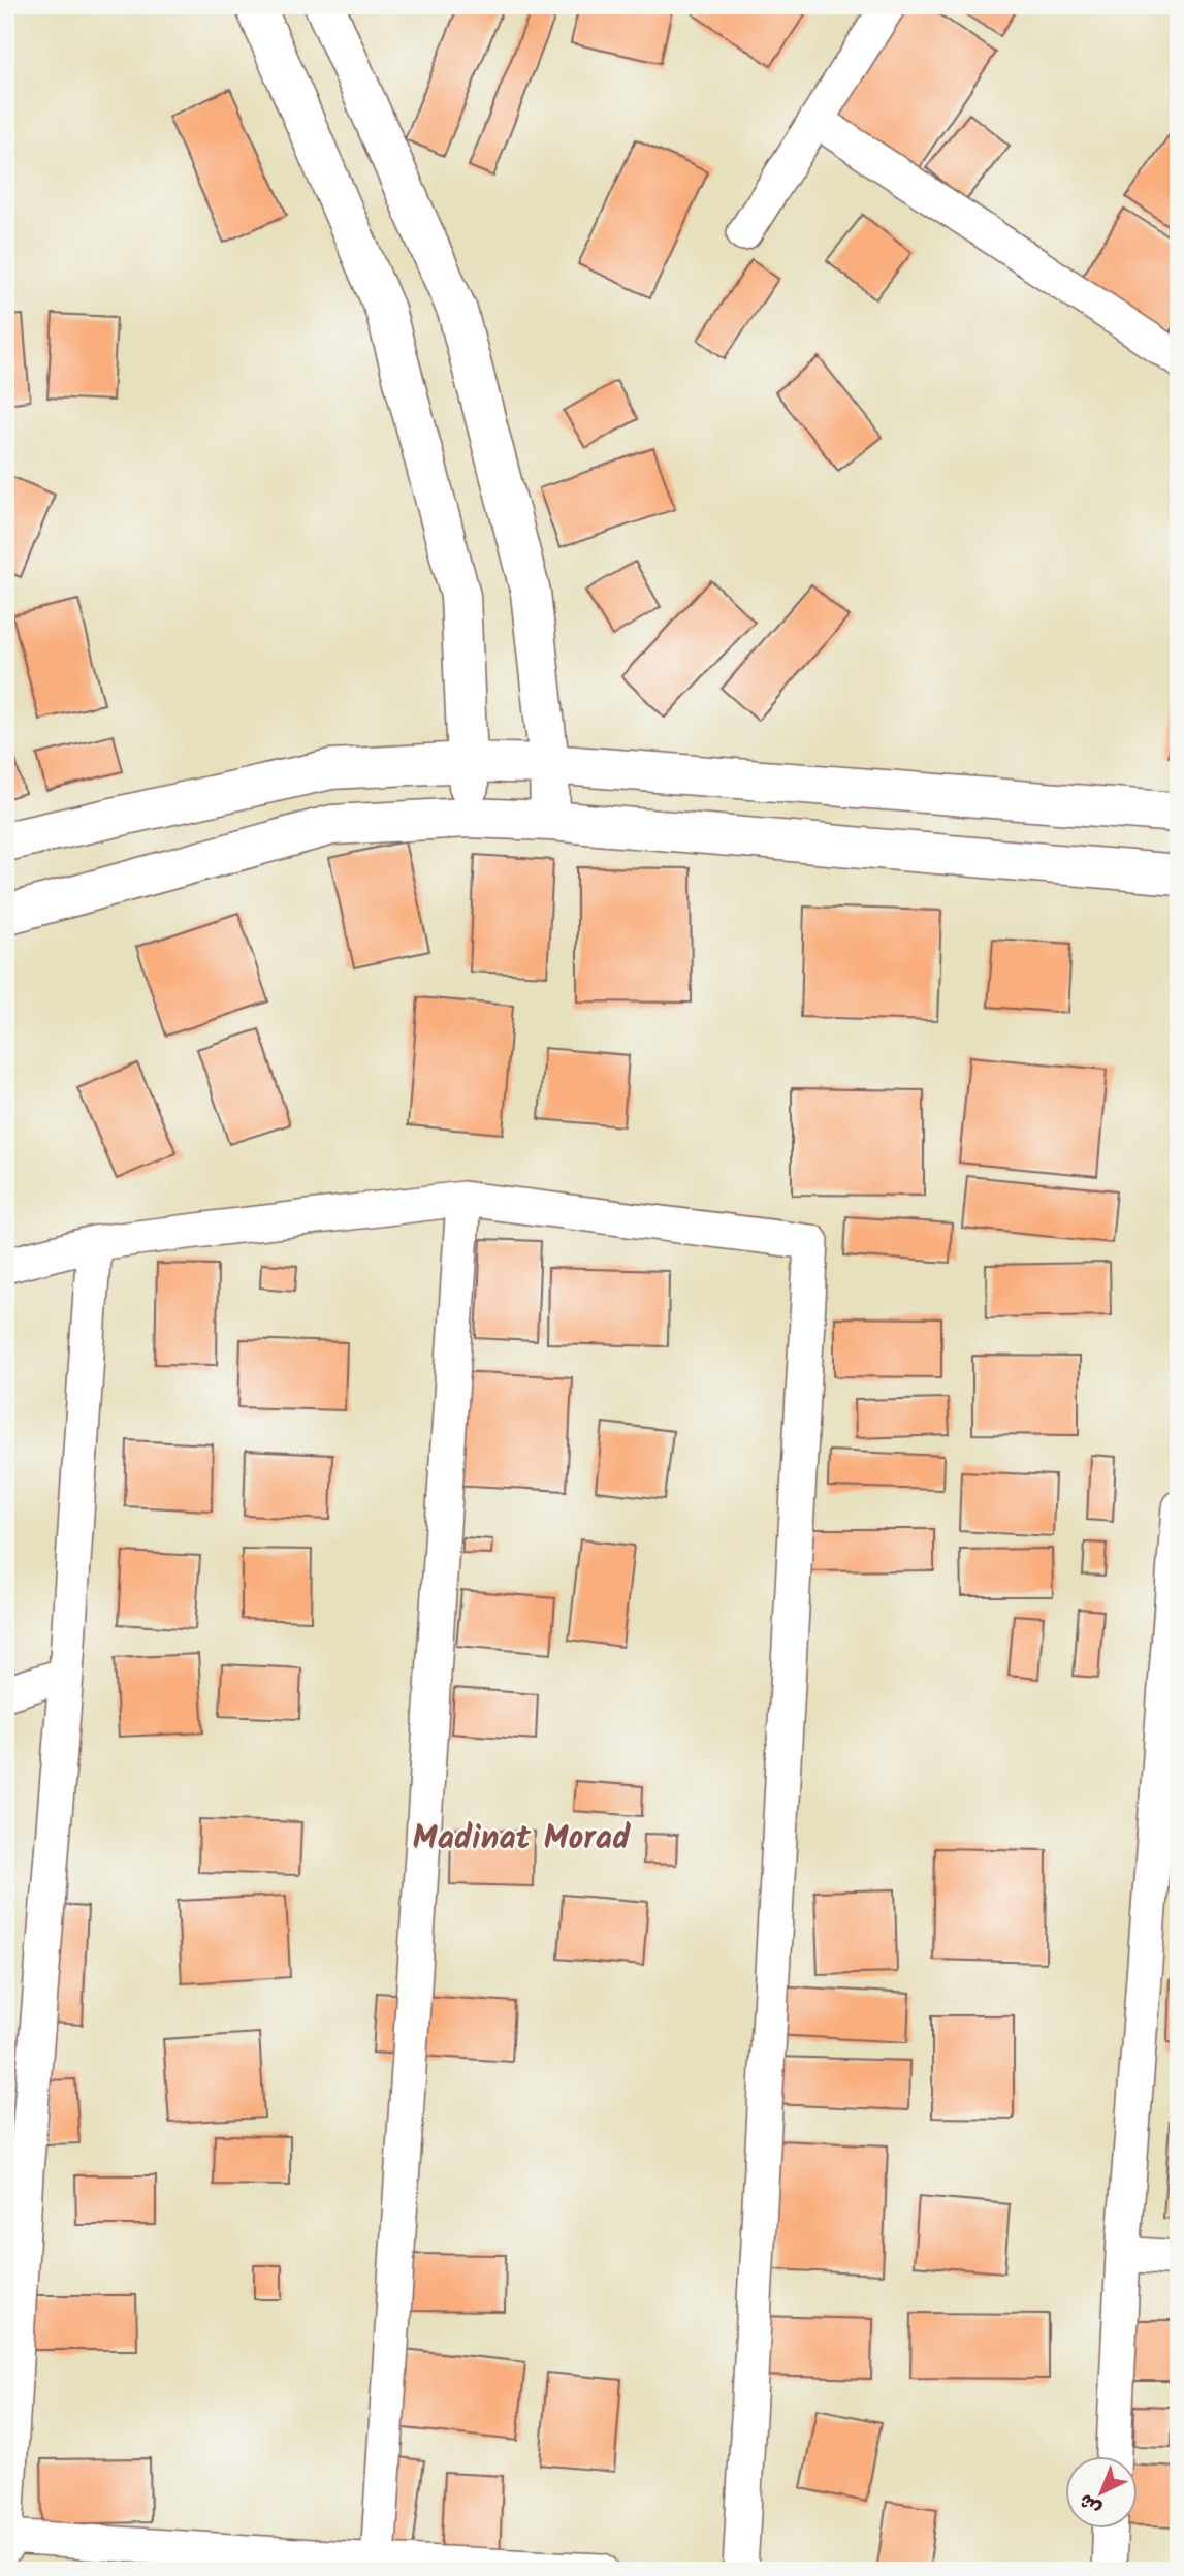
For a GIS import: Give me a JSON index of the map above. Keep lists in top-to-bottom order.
{
  "districts": ["Madinat Morad"],
  "north": "bottom left"
}
